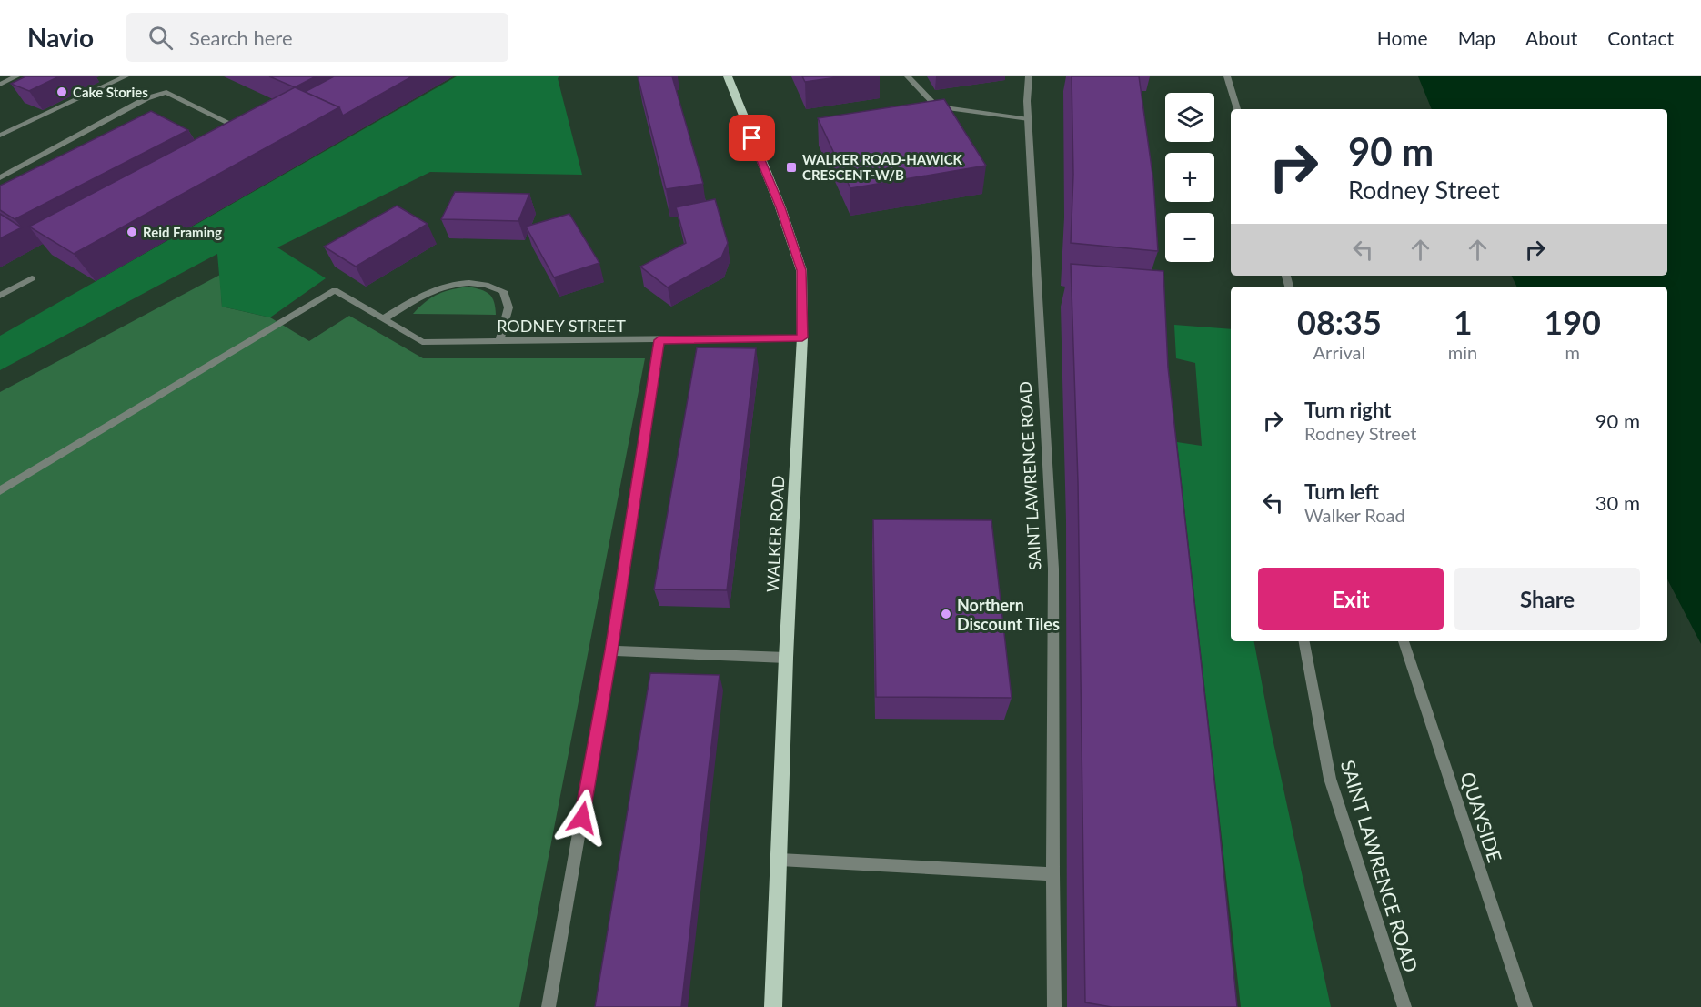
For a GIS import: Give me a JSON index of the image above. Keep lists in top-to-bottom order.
{
  "streets": {
    "main road": ["WALKER ROAD"],
    "street": ["RODNEY STREET", "SAINT LAWRENCE ROAD", "QUAYSIDE"]
  },
  "crossings": [
    ["RODNEY STREET", "WALKER ROAD"]
  ],
  "places": {
    "other": ["Cake Stories", "Reid Framing", "Northern Discount Tiles"],
    "transit": ["WALKER ROAD-HAWICK CRESCENT-W/B"]
  },
  "page": {
    "header": "Navio",
    "search": "Search here",
    "nav": [
      "Home",
      "Map",
      "About",
      "Contact"
    ],
    "map_buttons": ["+", "−"],
    "turn": ["90 m", "Rodney Street"],
    "eta": [
      "08:35",
      "Arrival",
      "1",
      "min",
      "190",
      "m"
    ],
    "list": [
      {
        "name": "Turn right",
        "note": "Rodney Street",
        "value": "90 m"
      },
      {
        "name": "Turn left",
        "note": "Walker Road",
        "value": "30 m"
      }
    ],
    "buttons": ["Exit", "Share"]
  }
}
